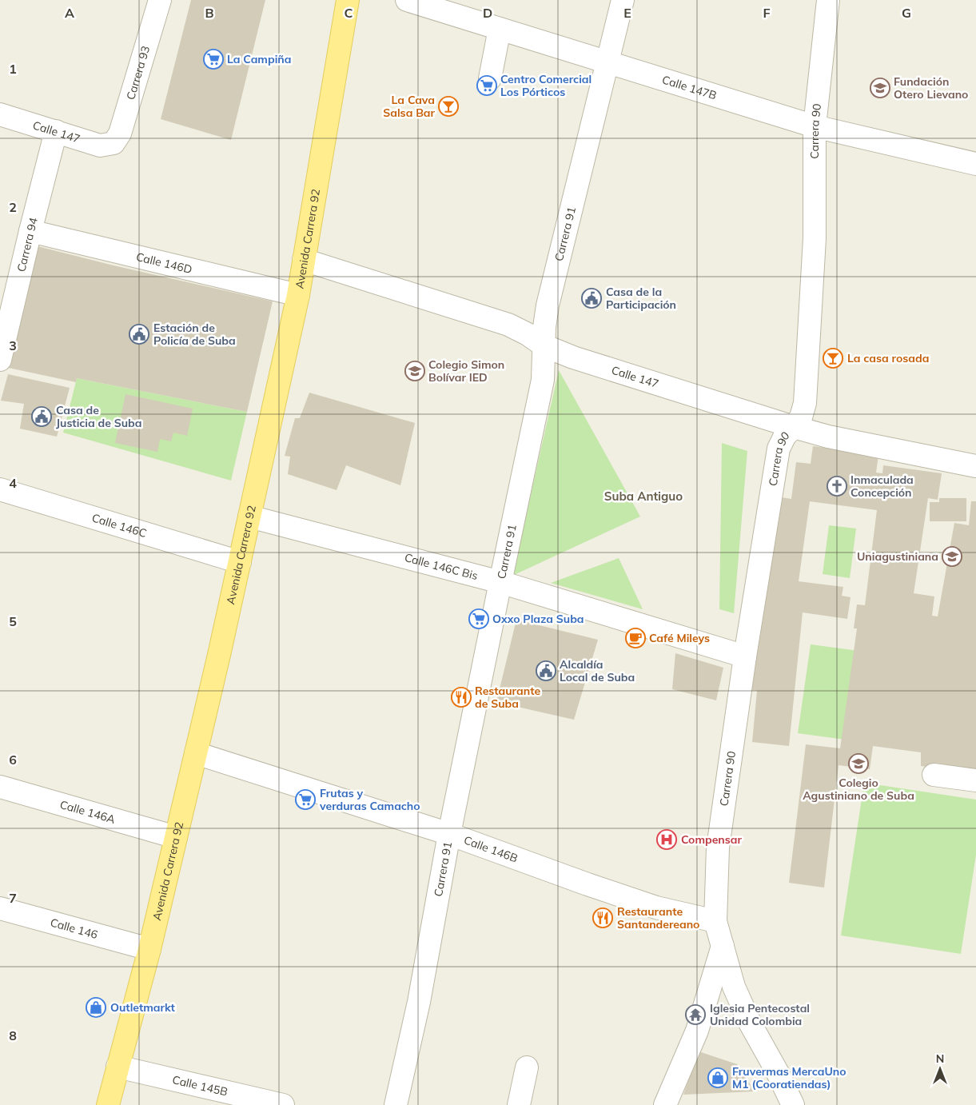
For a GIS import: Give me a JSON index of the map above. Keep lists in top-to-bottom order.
{
  "streets": {
    "main road": ["Avenida Carrera 92"],
    "street": [
      "Carrera 93",
      "Calle 147B",
      "Carrera 90",
      "Calle 147",
      "Carrera 91",
      "Carrera 94",
      "Calle 146D",
      "Calle 146C",
      "Calle 146C Bis",
      "Calle 146A",
      "Calle 146B",
      "Calle 146",
      "Calle 145B"
    ]
  },
  "crossings": [
    ["Carrera 93", "Calle 147"],
    ["Calle 147B", "Carrera 90"],
    ["Calle 147B", "Carrera 91"],
    ["Carrera 90", "Calle 147"],
    ["Carrera 90", "Calle 146C Bis"],
    ["Carrera 90", "Calle 146B"],
    ["Calle 147", "Carrera 91"],
    ["Calle 147", "Avenida Carrera 92"],
    ["Calle 147", "Carrera 94"],
    ["Carrera 91", "Calle 146C Bis"],
    ["Carrera 91", "Calle 146B"],
    ["Avenida Carrera 92", "Calle 146D"],
    ["Avenida Carrera 92", "Calle 146C"],
    ["Avenida Carrera 92", "Calle 146C Bis"],
    ["Avenida Carrera 92", "Calle 146A"],
    ["Avenida Carrera 92", "Calle 146B"],
    ["Avenida Carrera 92", "Calle 146"],
    ["Avenida Carrera 92", "Calle 145B"],
    ["Carrera 94", "Calle 146D"]
  ],
  "districts": ["Suba Antiguo"],
  "places": {
    "supermarket": [
      "La Campiña",
      "Centro Comercial Los Pórticos",
      "Oxxo Plaza Suba",
      "Frutas y verduras Camacho"
    ],
    "school or university": [
      "Fundación Otero Lievano",
      "Colegio Simon Bolívar IED",
      "Uniagustiniana",
      "Colegio Agustiniano de Suba"
    ],
    "bar": ["La Cava Salsa Bar", "La casa rosada"],
    "public building": [
      "Casa de la Participación",
      "Estación de Policía de Suba",
      "Casa de Justicia de Suba",
      "Alcaldía Local de Suba"
    ],
    "church": ["Inmaculada Concepción"],
    "cafe": ["Café Mileys"],
    "restaurant": ["Restaurante de Suba", "Restaurante Santandereano"],
    "hospital": ["Compensar"],
    "shop": ["Outletmarkt", "Fruvermas MercaUno M1 (Cooratiendas)"],
    "temple": ["Iglesia Pentecostal Unidad Colombia"]
  },
  "north": "top",
  "grid": {
    "columns": [
      "A",
      "B",
      "C",
      "D",
      "E",
      "F",
      "G"
    ],
    "rows": [
      "1",
      "2",
      "3",
      "4",
      "5",
      "6",
      "7",
      "8"
    ]
  }
}
